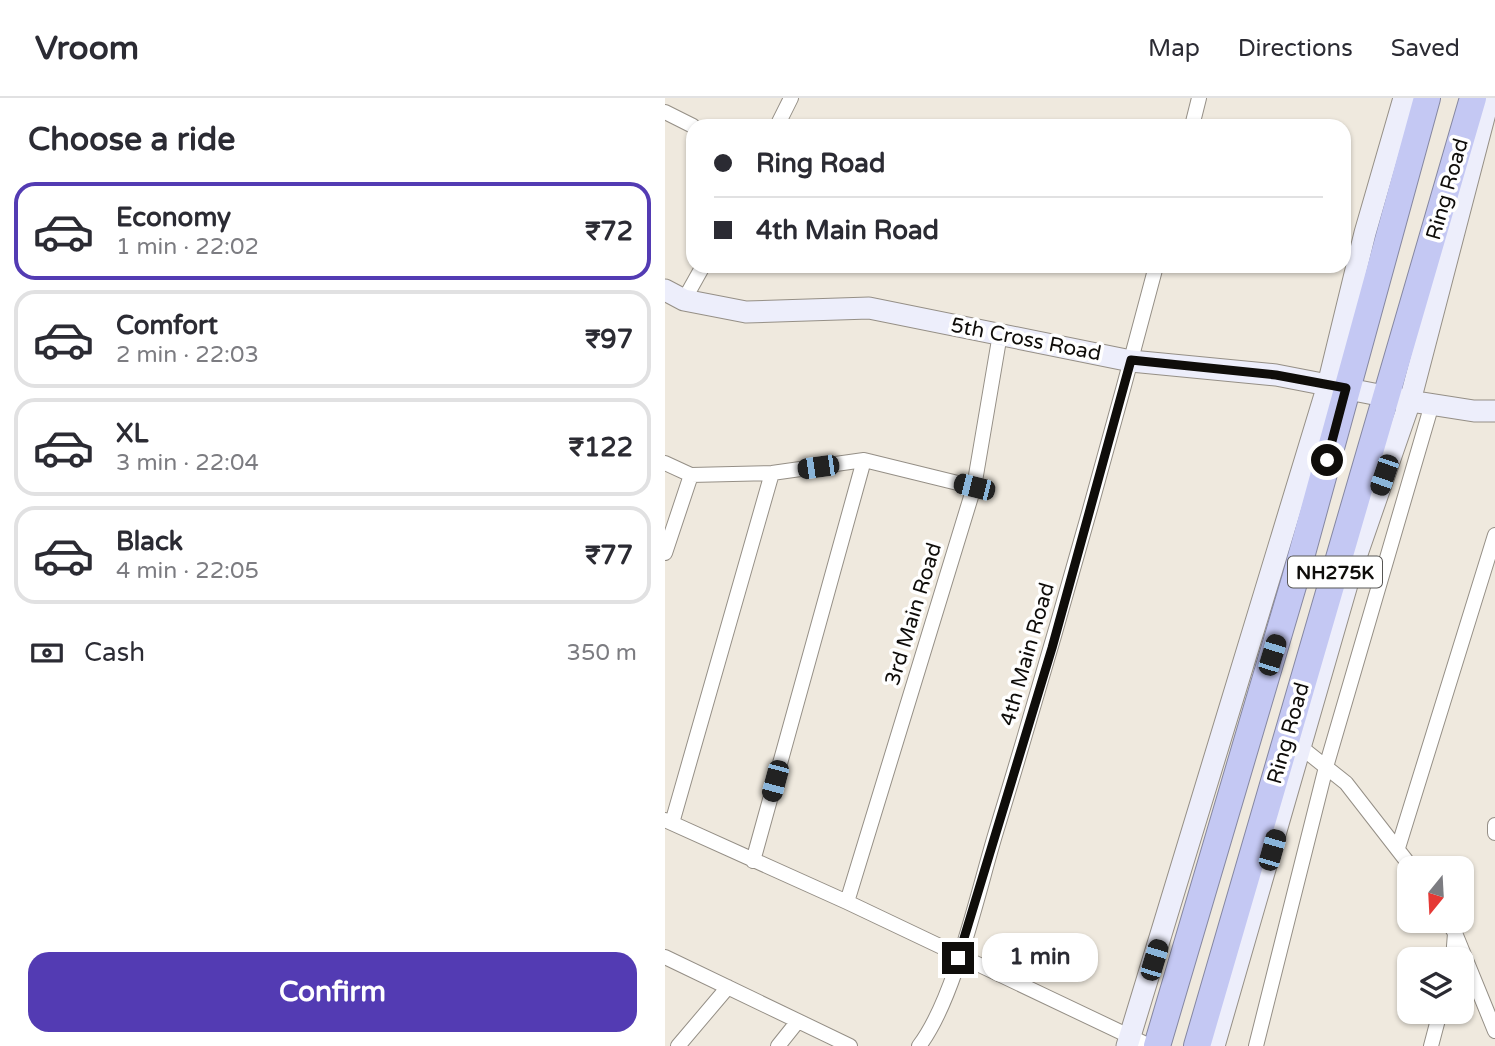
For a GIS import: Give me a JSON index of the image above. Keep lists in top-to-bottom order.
{
  "streets": {
    "highway": ["Ring Road", "NH275K"],
    "street": ["5th Cross Road", "3rd Main Road", "4th Main Road"]
  },
  "crossings": [
    ["Ring Road", "5th Cross Road"],
    ["5th Cross Road", "3rd Main Road"],
    ["5th Cross Road", "4th Main Road"]
  ],
  "north": "bottom",
  "page": {
    "header": "Vroom",
    "nav": ["Map", "Directions", "Saved"],
    "heading": "Choose a ride",
    "banner": ["Ring Road", "4th Main Road"],
    "list": [
      {
        "name": "Economy",
        "note": "1 min · 22:02",
        "value": "₹72"
      },
      {
        "name": "Comfort",
        "note": "2 min · 22:03",
        "value": "₹97"
      },
      {
        "name": "XL",
        "note": "3 min · 22:04",
        "value": "₹122"
      },
      {
        "name": "Black",
        "note": "4 min · 22:05",
        "value": "₹77"
      }
    ],
    "pay": ["Cash", "350 m"],
    "bubble": "1 min",
    "buttons": "Confirm"
  }
}
